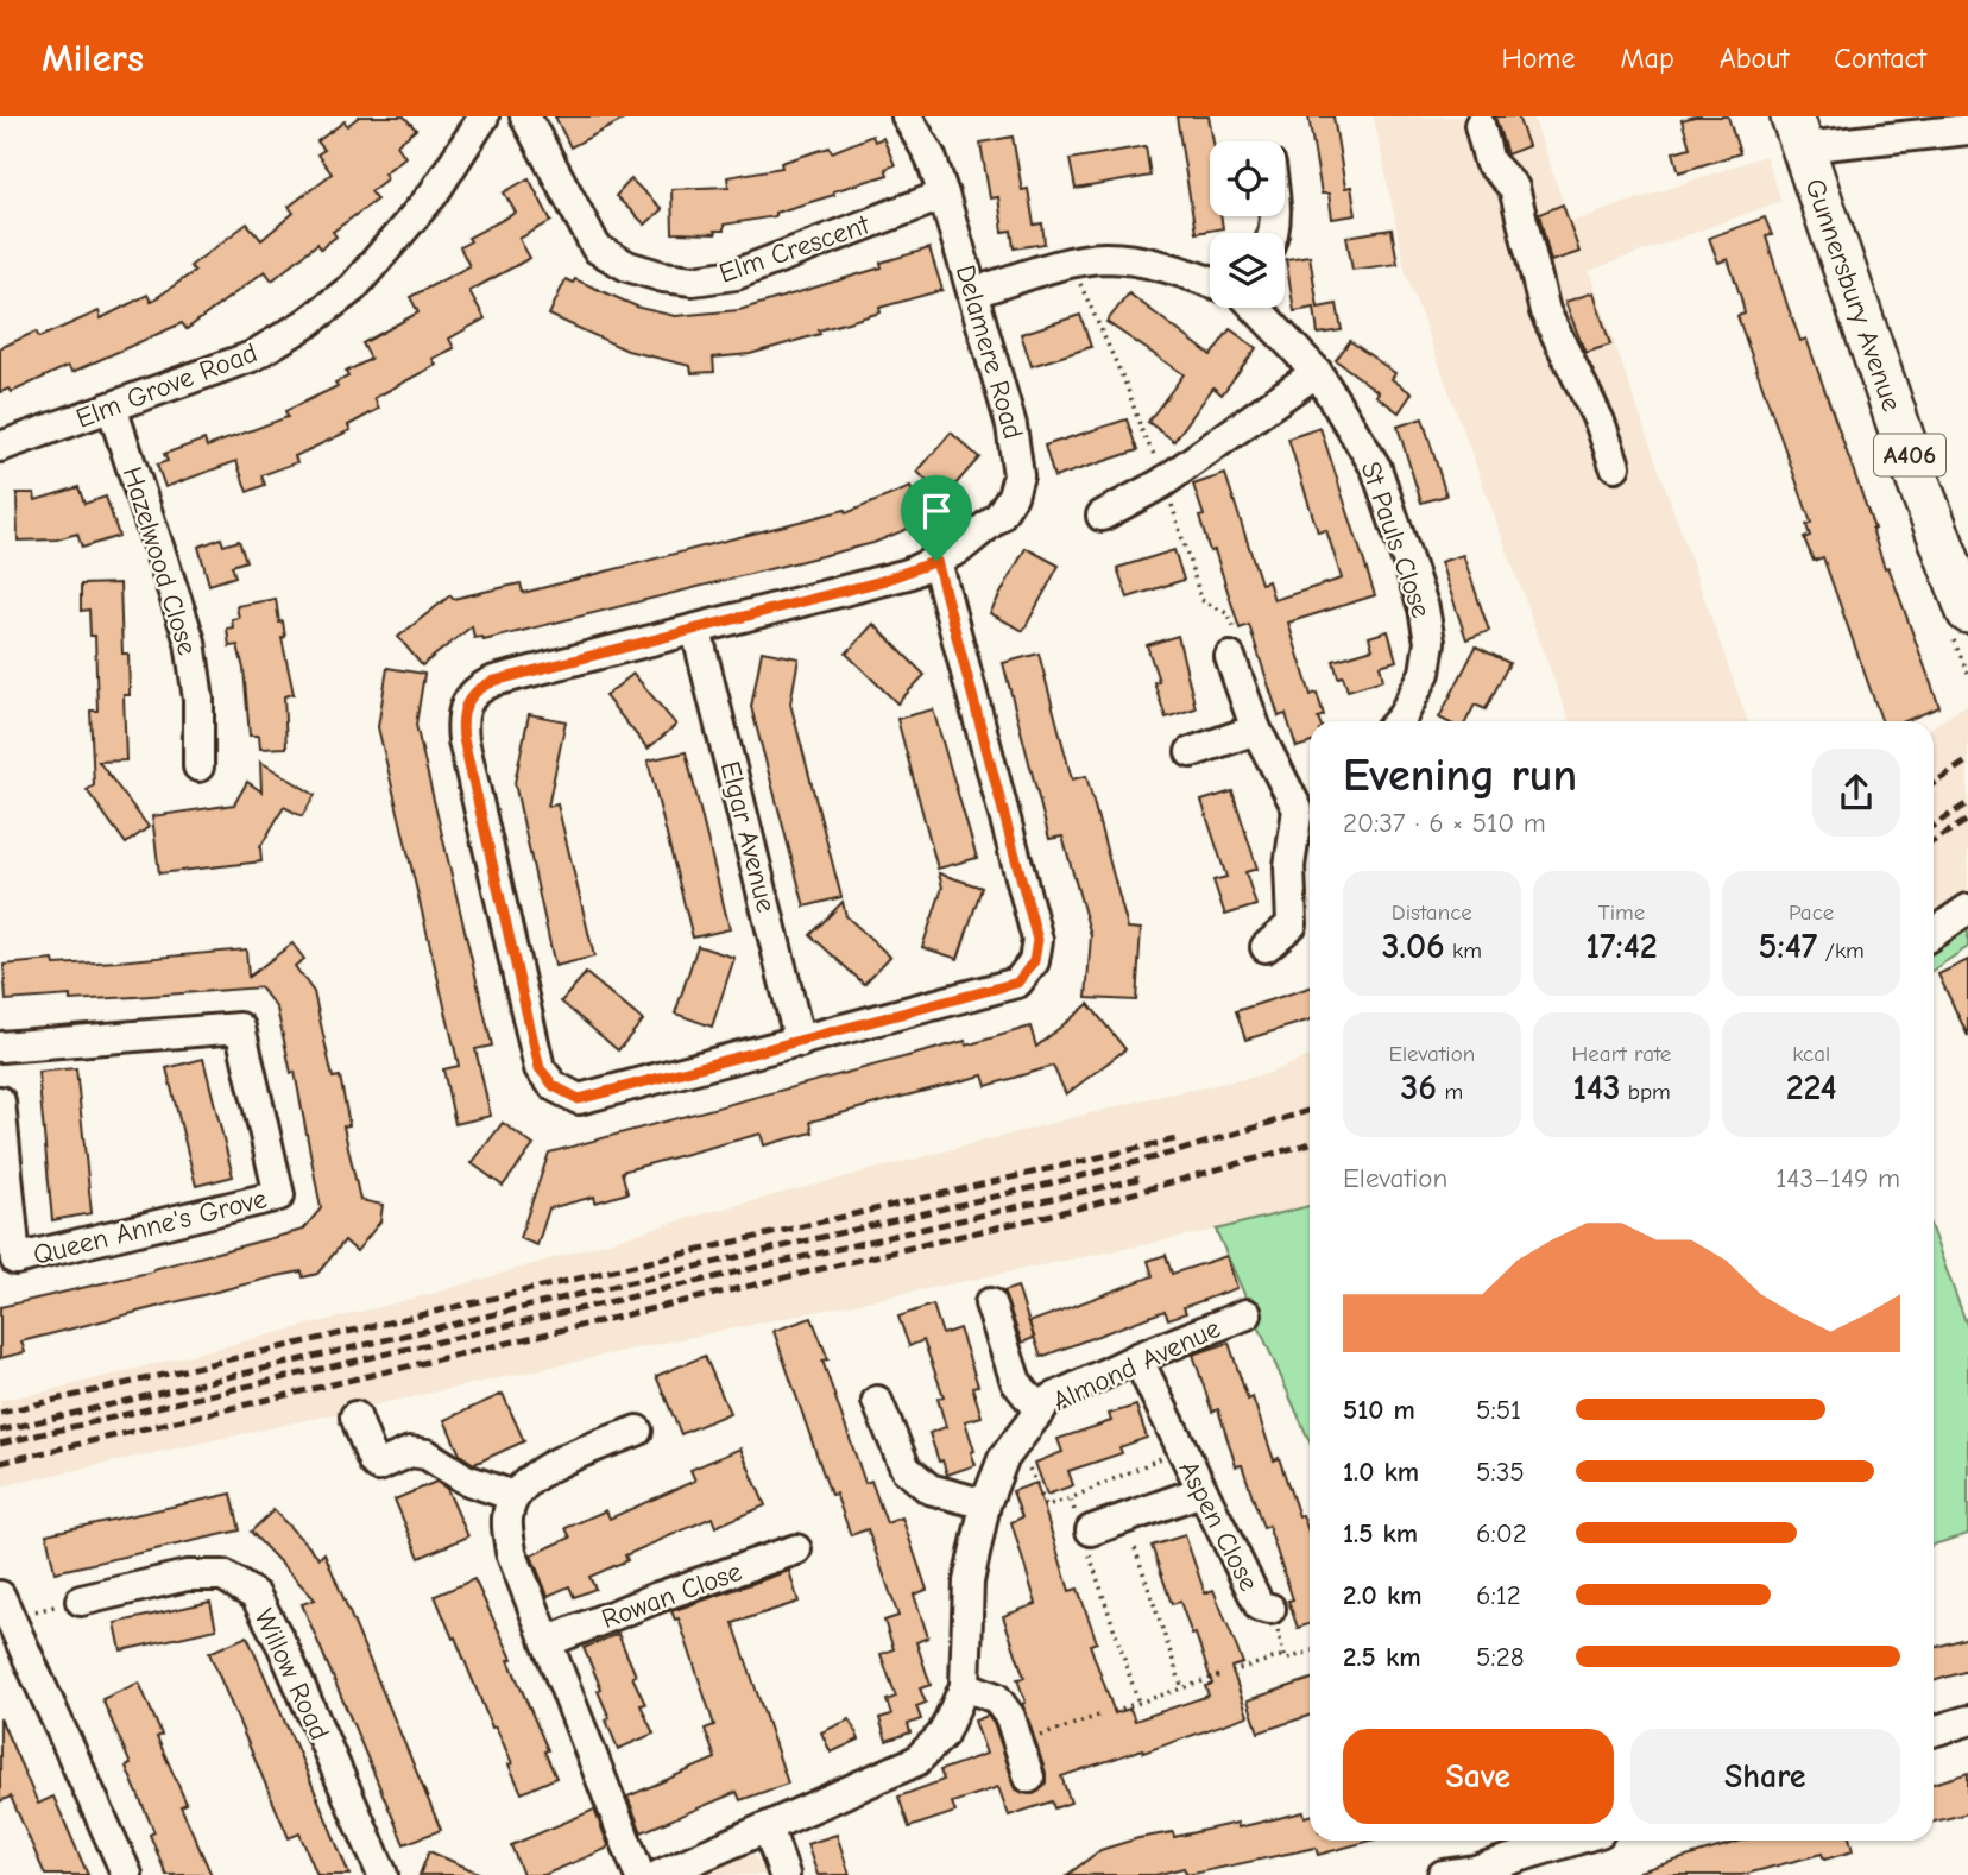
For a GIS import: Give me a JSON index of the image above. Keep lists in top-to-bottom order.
{
  "streets": {
    "highway": ["Gunnersbury Avenue", "A406"],
    "street": [
      "Elm Crescent",
      "Delamere Road",
      "Elm Grove Road",
      "St Pauls Close",
      "Hazelwood Close",
      "Elgar Avenue",
      "Queen Anne's Grove",
      "Almond Avenue",
      "Aspen Close",
      "Rowan Close",
      "Willow Road"
    ]
  },
  "crossings": [
    ["Elm Crescent", "Delamere Road"],
    ["Delamere Road", "Elgar Avenue"],
    ["Elm Grove Road", "Hazelwood Close"],
    ["Almond Avenue", "Aspen Close"]
  ],
  "page": {
    "header": "Milers",
    "nav": [
      "Home",
      "Map",
      "About",
      "Contact"
    ],
    "heading": ["Evening run", "20:37 · 6 × 510 m"],
    "stats": [
      ["Distance", "3.06 km"],
      ["Time", "17:42"],
      ["Pace", "5:47 /km"],
      ["Elevation", "36 m"],
      ["Heart rate", "143 bpm"],
      ["kcal", "224"]
    ],
    "chart": ["Elevation", "143–149 m"],
    "list": [
      {
        "name": "510 m",
        "note": "5:51"
      },
      {
        "name": "1.0 km",
        "note": "5:35"
      },
      {
        "name": "1.5 km",
        "note": "6:02"
      },
      {
        "name": "2.0 km",
        "note": "6:12"
      },
      {
        "name": "2.5 km",
        "note": "5:28"
      }
    ],
    "buttons": ["Save", "Share"]
  }
}
